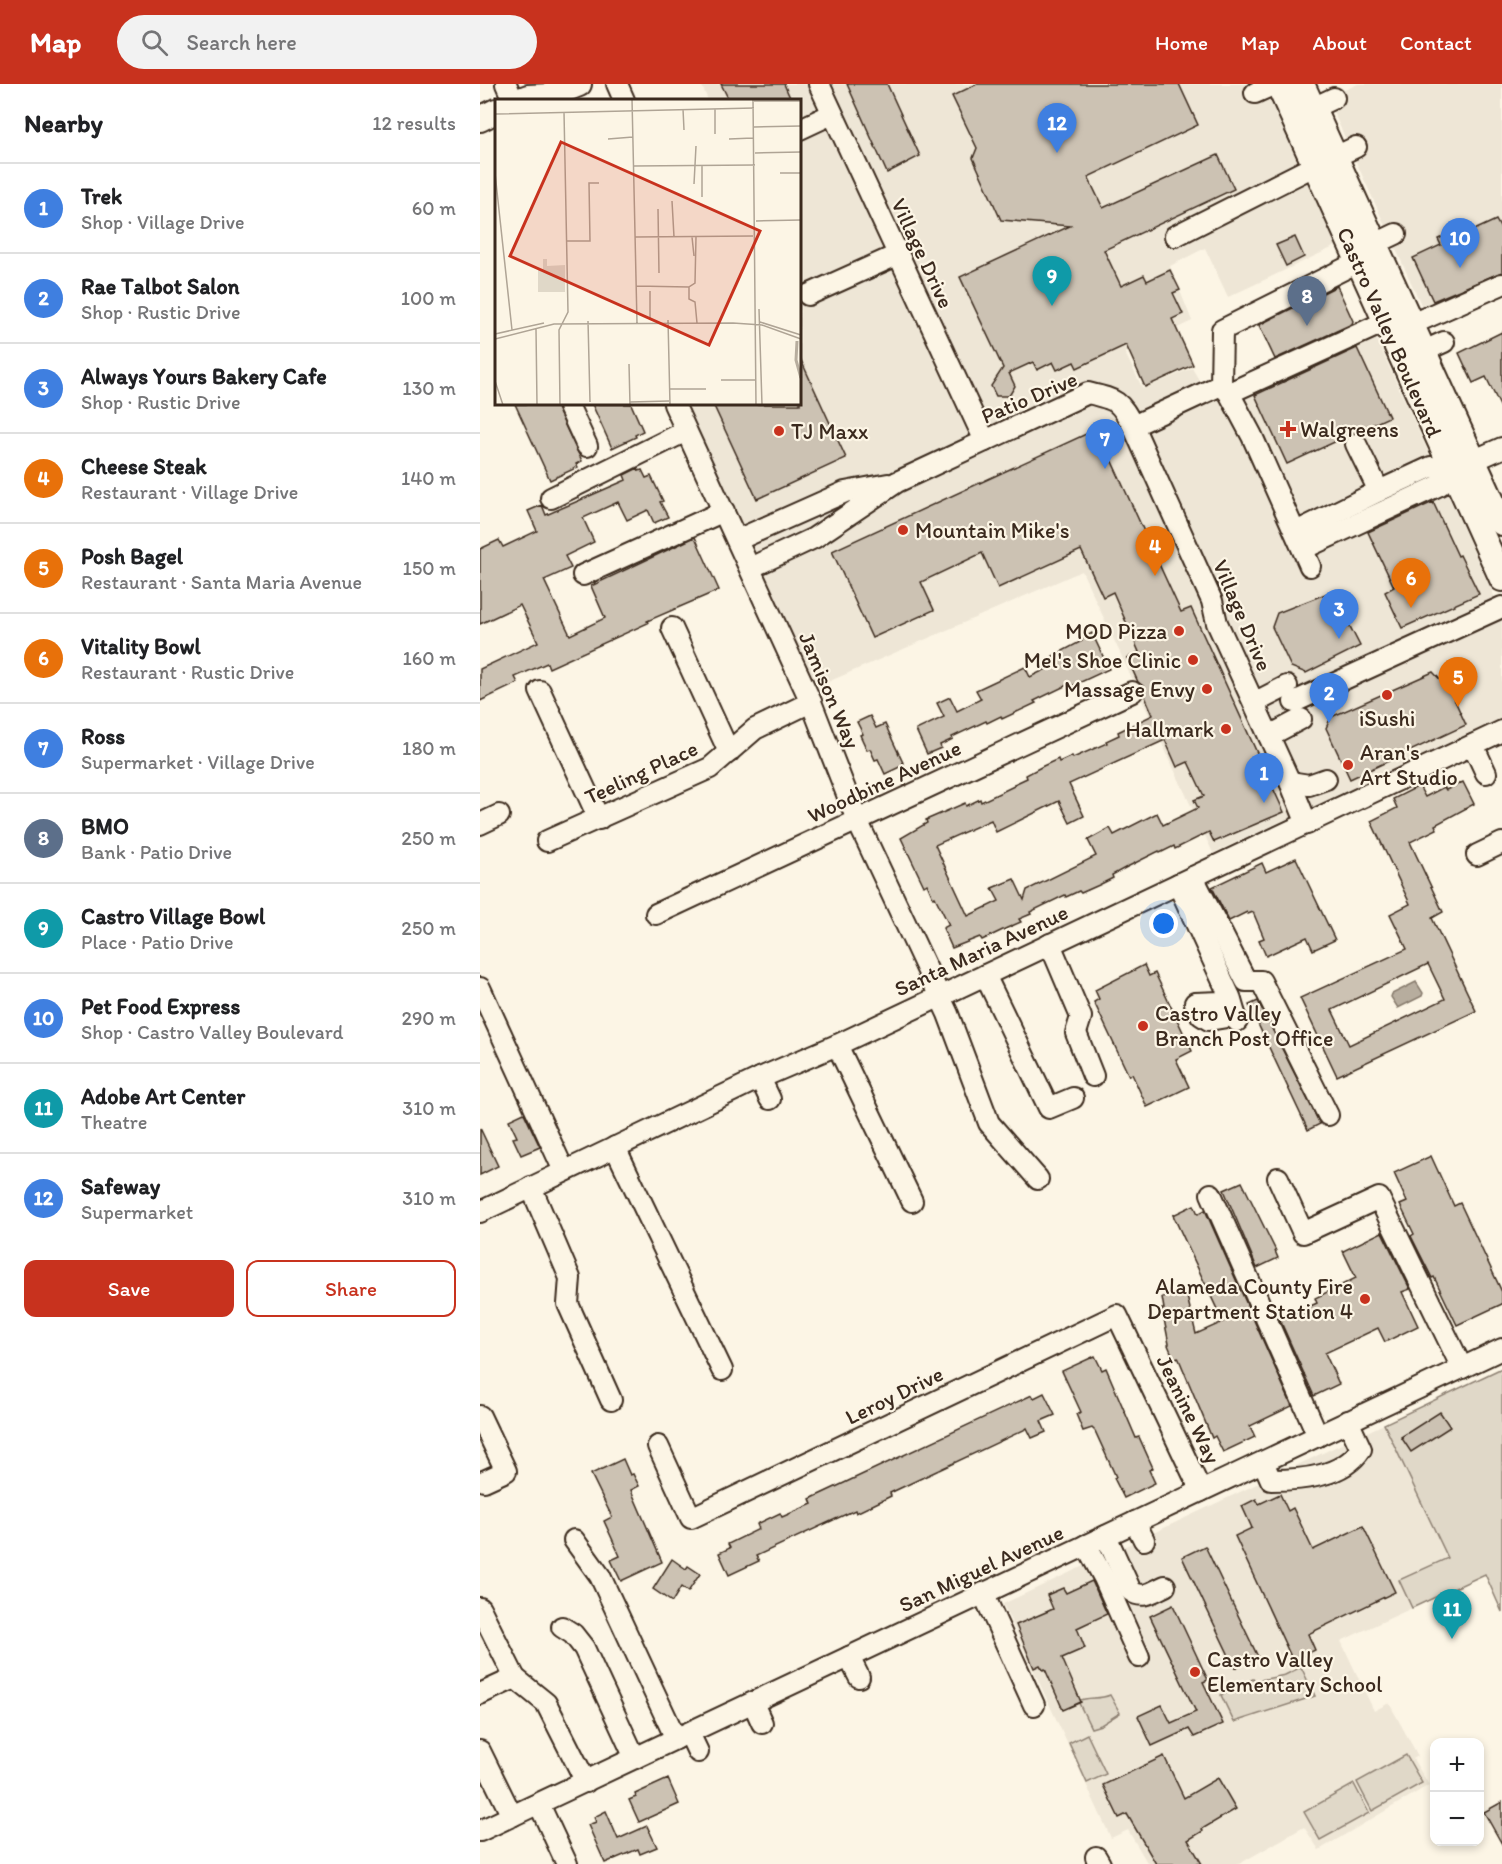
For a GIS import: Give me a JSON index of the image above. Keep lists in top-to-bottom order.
{
  "streets": {
    "main road": ["Castro Valley Boulevard"],
    "street": [
      "Village Drive",
      "Patio Drive",
      "Jamison Way",
      "Teeling Place",
      "Woodbine Avenue",
      "Santa Maria Avenue",
      "Leroy Drive",
      "Jeanine Way",
      "San Miguel Avenue"
    ]
  },
  "crossings": [
    ["Village Drive", "Patio Drive"],
    ["Village Drive", "Santa Maria Avenue"],
    ["Patio Drive", "Jamison Way"],
    ["Jamison Way", "Teeling Place"],
    ["Jamison Way", "Woodbine Avenue"],
    ["Jamison Way", "Santa Maria Avenue"],
    ["Leroy Drive", "Jeanine Way"],
    ["Jeanine Way", "San Miguel Avenue"]
  ],
  "places": {
    "health": ["Walgreens"],
    "other": [
      "TJ Maxx",
      "Mountain Mike's",
      "MOD Pizza",
      "Mel's Shoe Clinic",
      "Massage Envy",
      "iSushi",
      "Hallmark",
      "Aran's Art Studio",
      "Castro Valley Branch Post Office",
      "Alameda County Fire Department Station 4",
      "Castro Valley Elementary School"
    ]
  },
  "page": {
    "header": "Map",
    "search": "Search here",
    "nav": [
      "Home",
      "Map",
      "About",
      "Contact"
    ],
    "heading": ["Nearby", "12 results"],
    "pins": [
      "12",
      "10",
      "9",
      "8",
      "7",
      "4",
      "6",
      "3",
      "5",
      "2",
      "1",
      "11"
    ],
    "list": [
      {
        "mark": "1",
        "name": "Trek",
        "note": "Shop · Village Drive",
        "value": "60 m"
      },
      {
        "mark": "2",
        "name": "Rae Talbot Salon",
        "note": "Shop · Rustic Drive",
        "value": "100 m"
      },
      {
        "mark": "3",
        "name": "Always Yours Bakery Cafe",
        "note": "Shop · Rustic Drive",
        "value": "130 m"
      },
      {
        "mark": "4",
        "name": "Cheese Steak",
        "note": "Restaurant · Village Drive",
        "value": "140 m"
      },
      {
        "mark": "5",
        "name": "Posh Bagel",
        "note": "Restaurant · Santa Maria Avenue",
        "value": "150 m"
      },
      {
        "mark": "6",
        "name": "Vitality Bowl",
        "note": "Restaurant · Rustic Drive",
        "value": "160 m"
      },
      {
        "mark": "7",
        "name": "Ross",
        "note": "Supermarket · Village Drive",
        "value": "180 m"
      },
      {
        "mark": "8",
        "name": "BMO",
        "note": "Bank · Patio Drive",
        "value": "250 m"
      },
      {
        "mark": "9",
        "name": "Castro Village Bowl",
        "note": "Place · Patio Drive",
        "value": "250 m"
      },
      {
        "mark": "10",
        "name": "Pet Food Express",
        "note": "Shop · Castro Valley Boulevard",
        "value": "290 m"
      },
      {
        "mark": "11",
        "name": "Adobe Art Center",
        "note": "Theatre",
        "value": "310 m"
      },
      {
        "mark": "12",
        "name": "Safeway",
        "note": "Supermarket",
        "value": "310 m"
      }
    ],
    "buttons": ["Save", "Share"],
    "map_buttons": ["+", "−"]
  }
}
